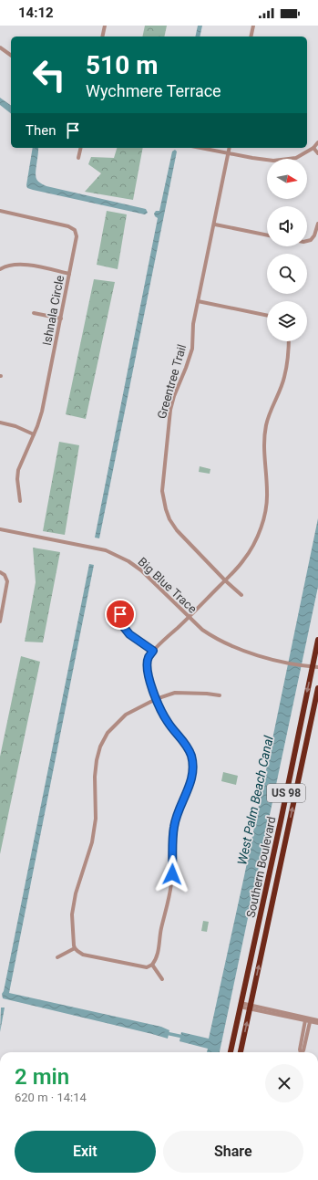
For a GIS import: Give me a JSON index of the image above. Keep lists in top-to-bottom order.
{
  "streets": {
    "highway": ["US 98", "Southern Boulevard"],
    "street": ["Ishnala Circle", "Greentree Trail", "Big Blue Trace"]
  },
  "crossings": [
    ["Big Blue Trace", "Southern Boulevard"]
  ],
  "water": ["West Palm Beach Canal"],
  "north": "right",
  "page": {
    "status": "14:12",
    "turn": ["510 m", "Wychmere Terrace"],
    "then": "Then",
    "heading": ["2 min", "620 m · 14:14"],
    "buttons": ["Exit", "Share"]
  }
}
